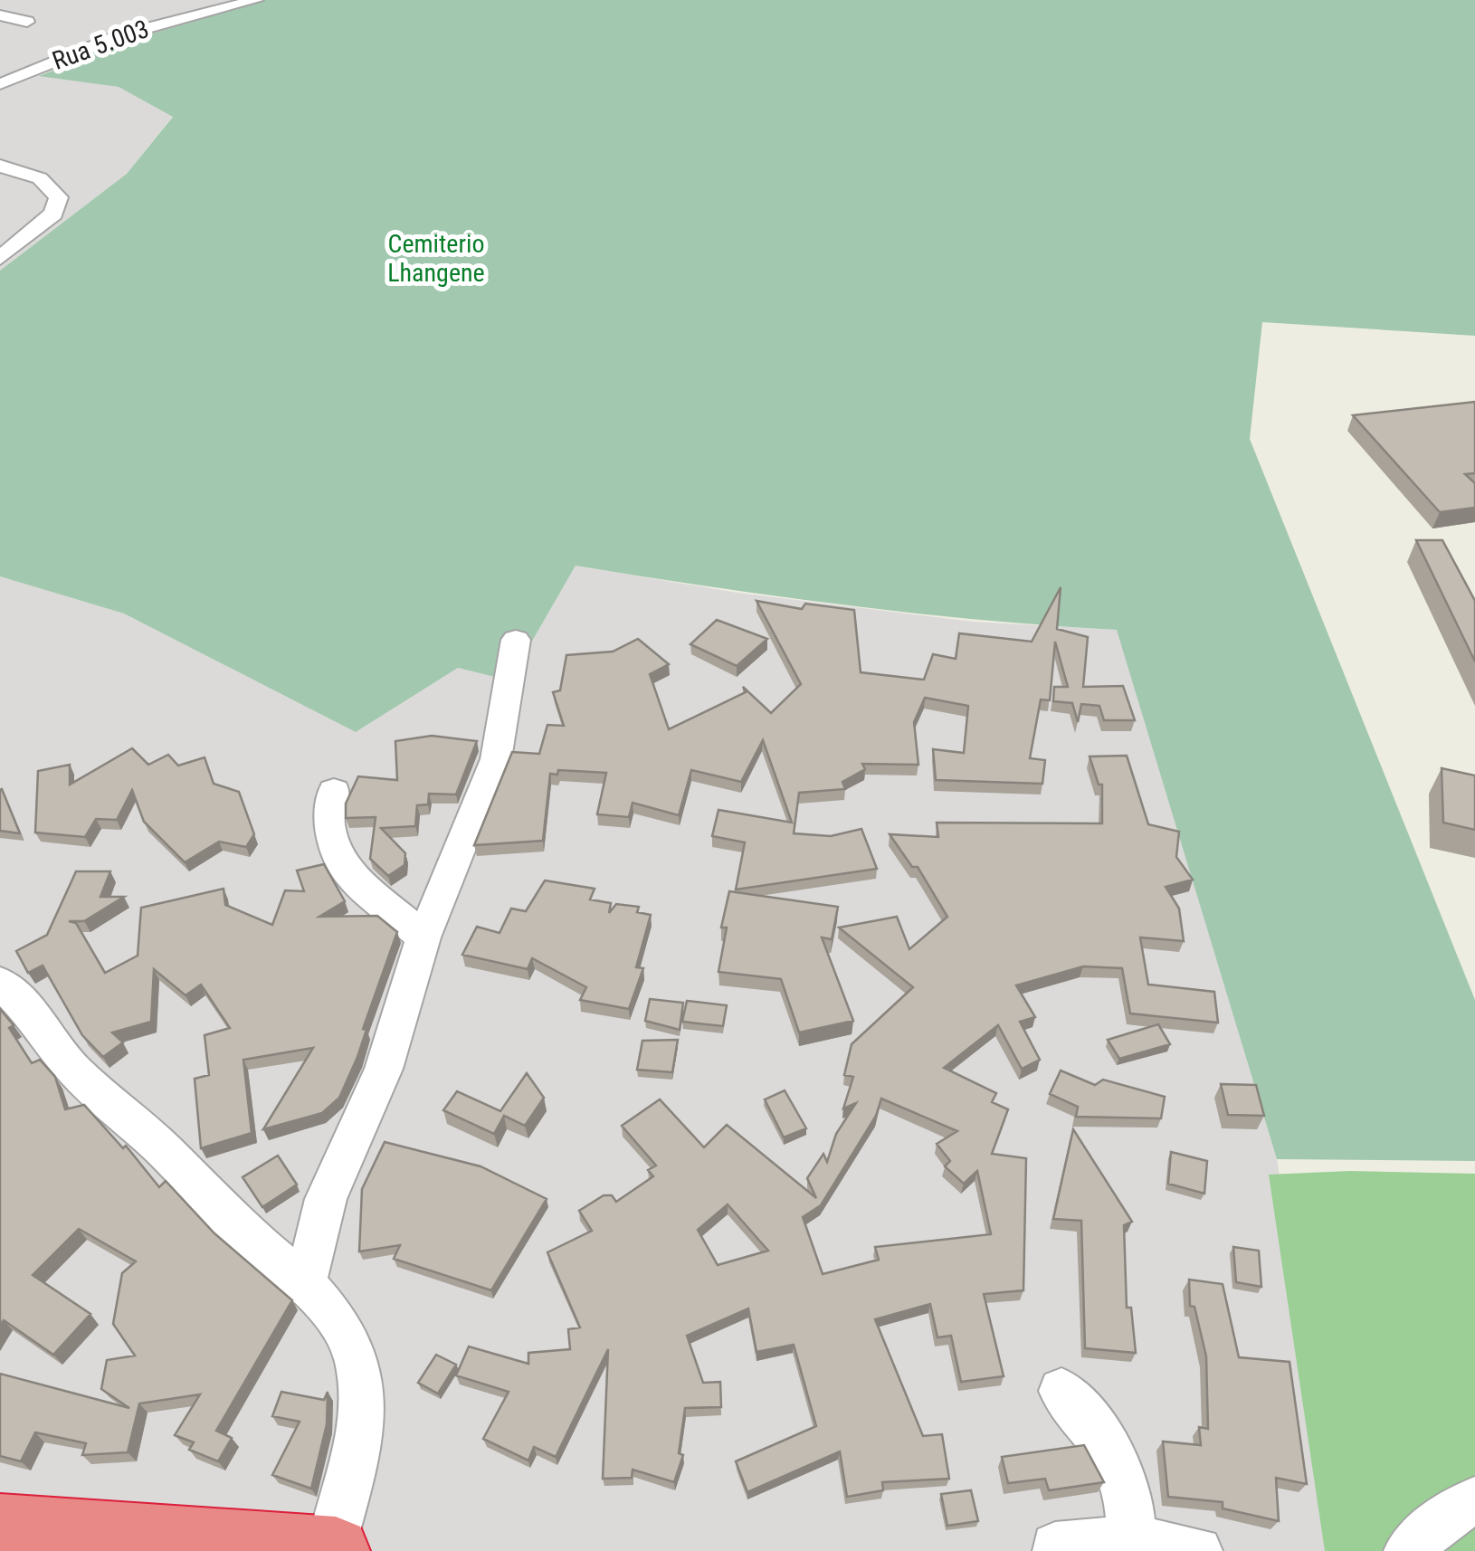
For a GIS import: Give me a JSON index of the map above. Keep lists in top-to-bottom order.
{
  "streets": {
    "street": ["Rua 5.003"]
  },
  "parks": ["Cemiterio Lhangene"]
}
